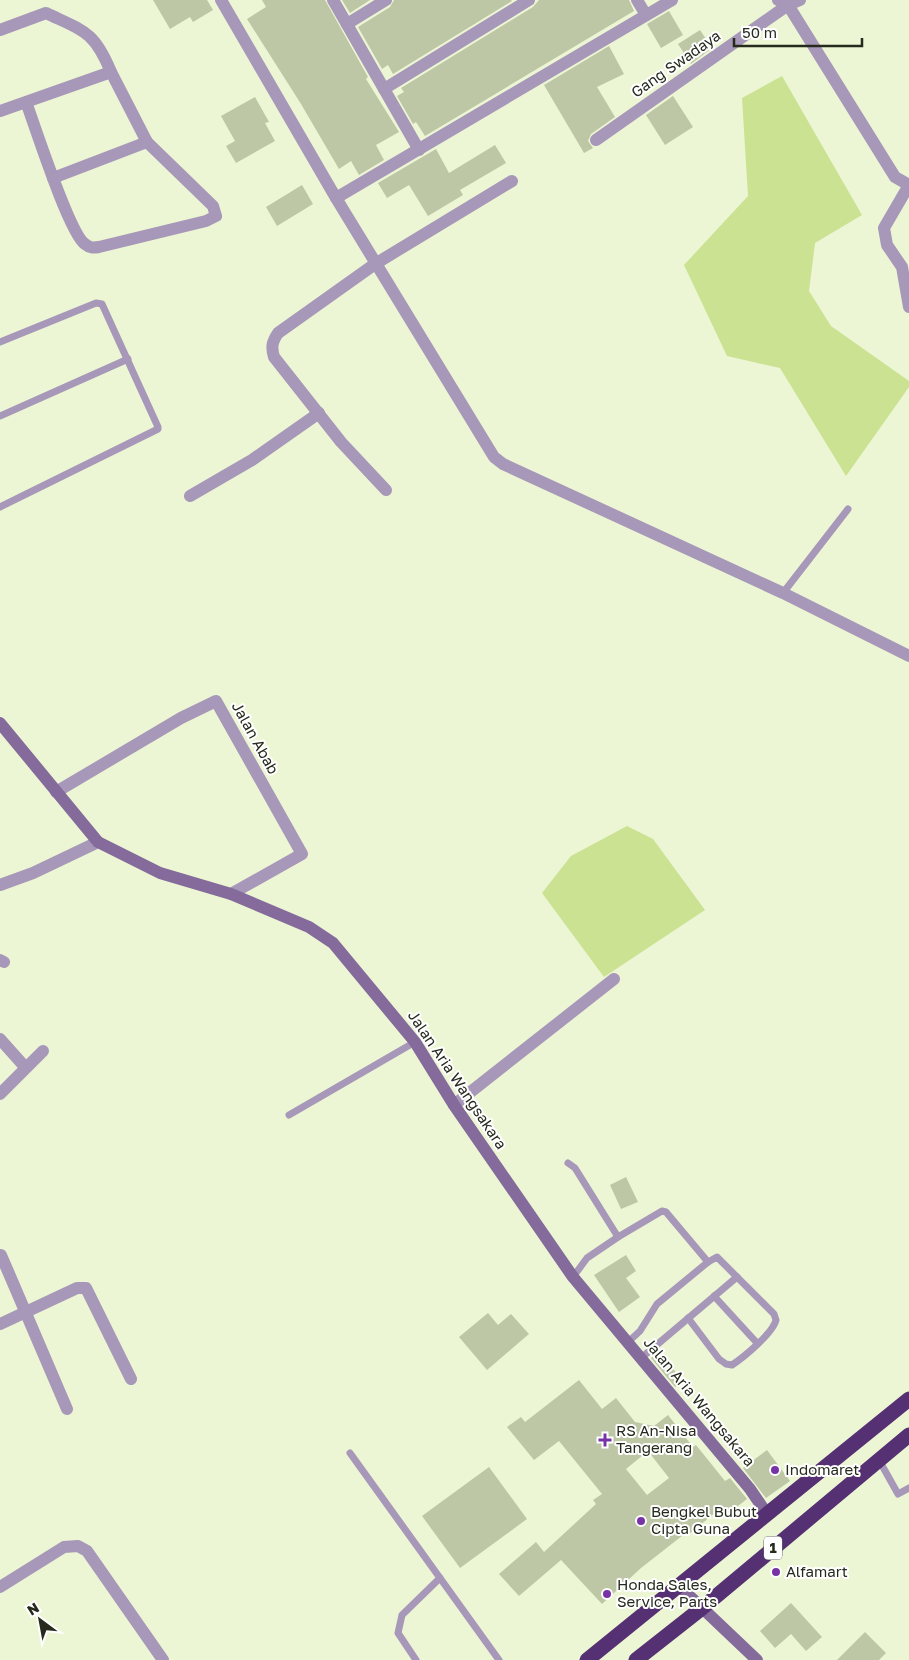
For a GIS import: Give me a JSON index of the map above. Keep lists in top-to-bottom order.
{
  "streets": {
    "highway": ["1"],
    "street": ["Gang Swadaya", "Jalan Abab", "Jalan Aria Wangsakara"]
  },
  "crossings": [
    ["Jalan Abab", "Jalan Aria Wangsakara"],
    ["Jalan Aria Wangsakara", "1"]
  ],
  "places": {
    "health": ["RS An-Nisa Tangerang"],
    "other": [
      "Indomaret",
      "Bengkel Bubut Cipta Guna",
      "Alfamart",
      "Honda Sales, Service, Parts"
    ]
  },
  "scale_bar": "50 m",
  "north": "top left"
}
